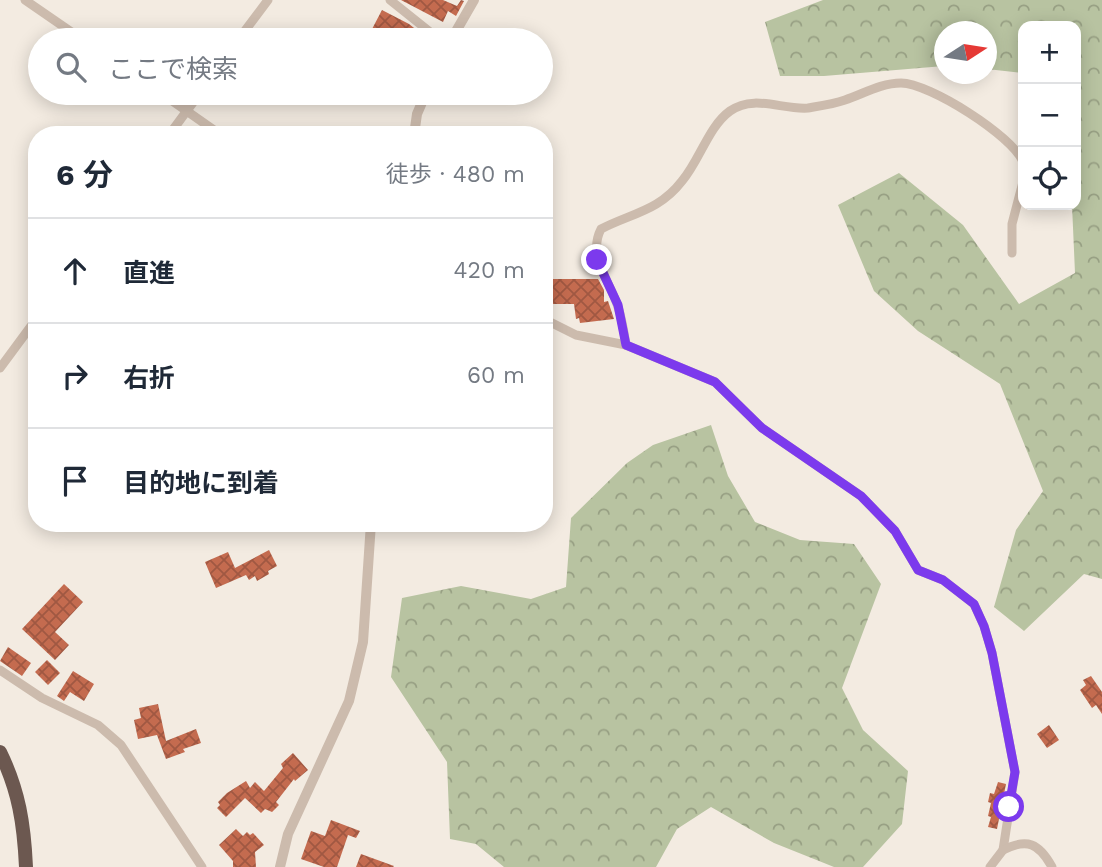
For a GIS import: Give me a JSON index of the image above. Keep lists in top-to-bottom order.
{
  "north": "right",
  "page": {
    "map_buttons": ["+", "−"],
    "search": "ここで検索",
    "heading": ["6 分", "徒歩 · 480 m"],
    "list": [
      ["直進", "420 m"],
      ["右折", "60 m"],
      "目的地に到着"
    ]
  }
}
